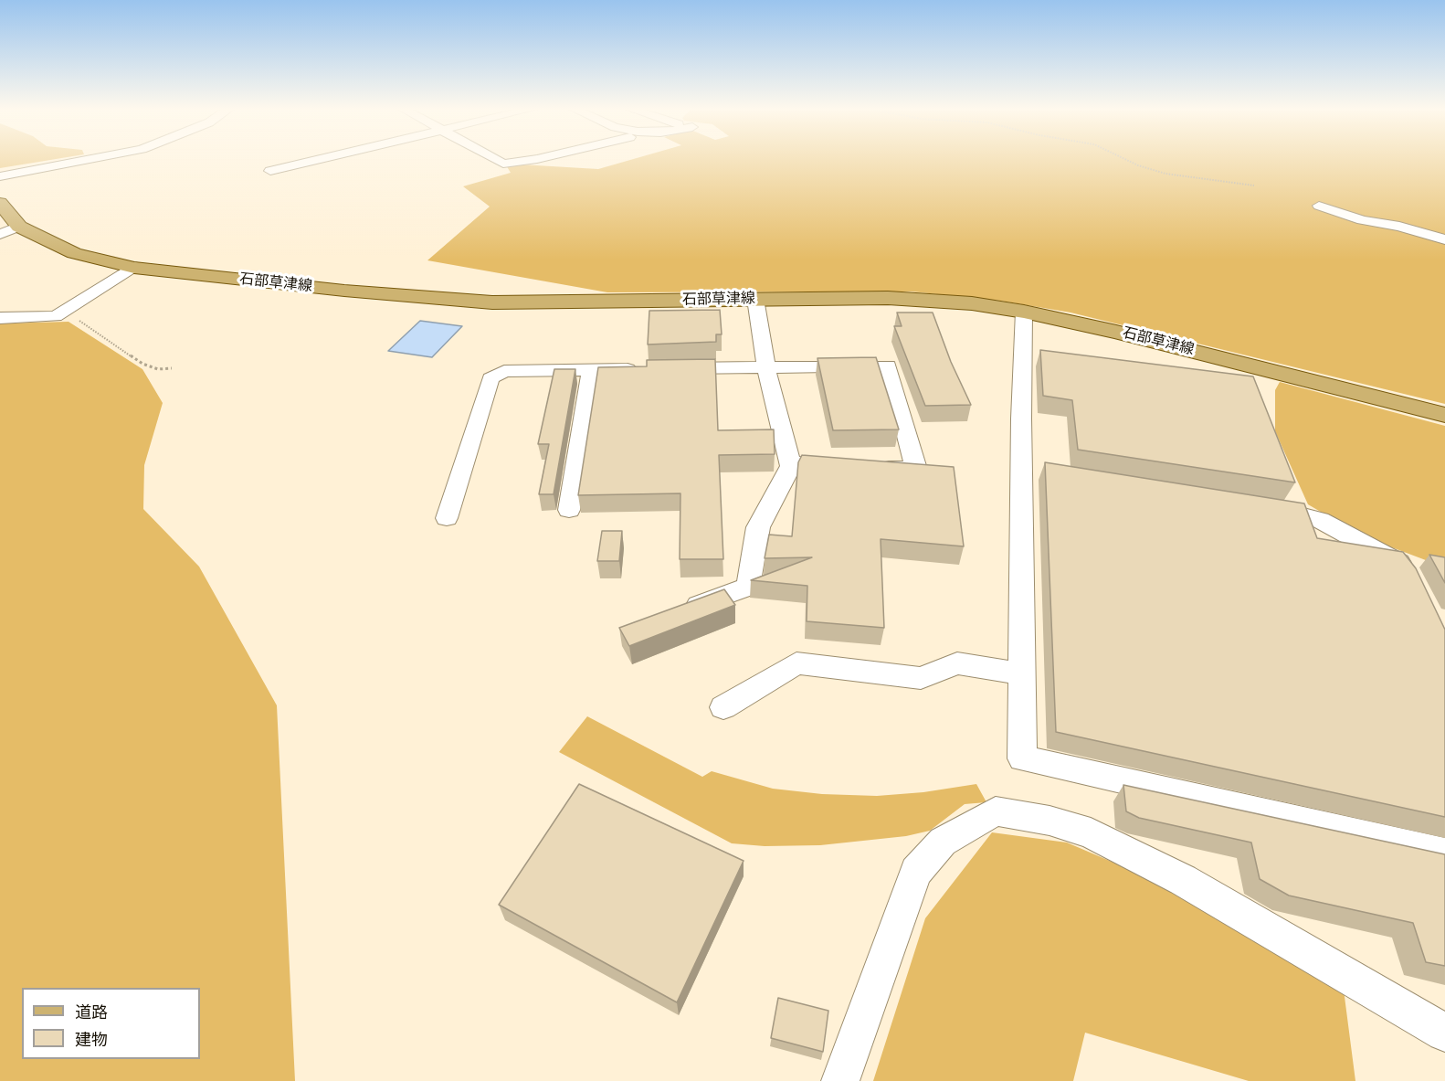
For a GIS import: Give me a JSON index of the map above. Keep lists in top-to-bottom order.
{
  "streets": {
    "main road": ["石部草津線"]
  },
  "legend": ["道路", "建物"]
}
